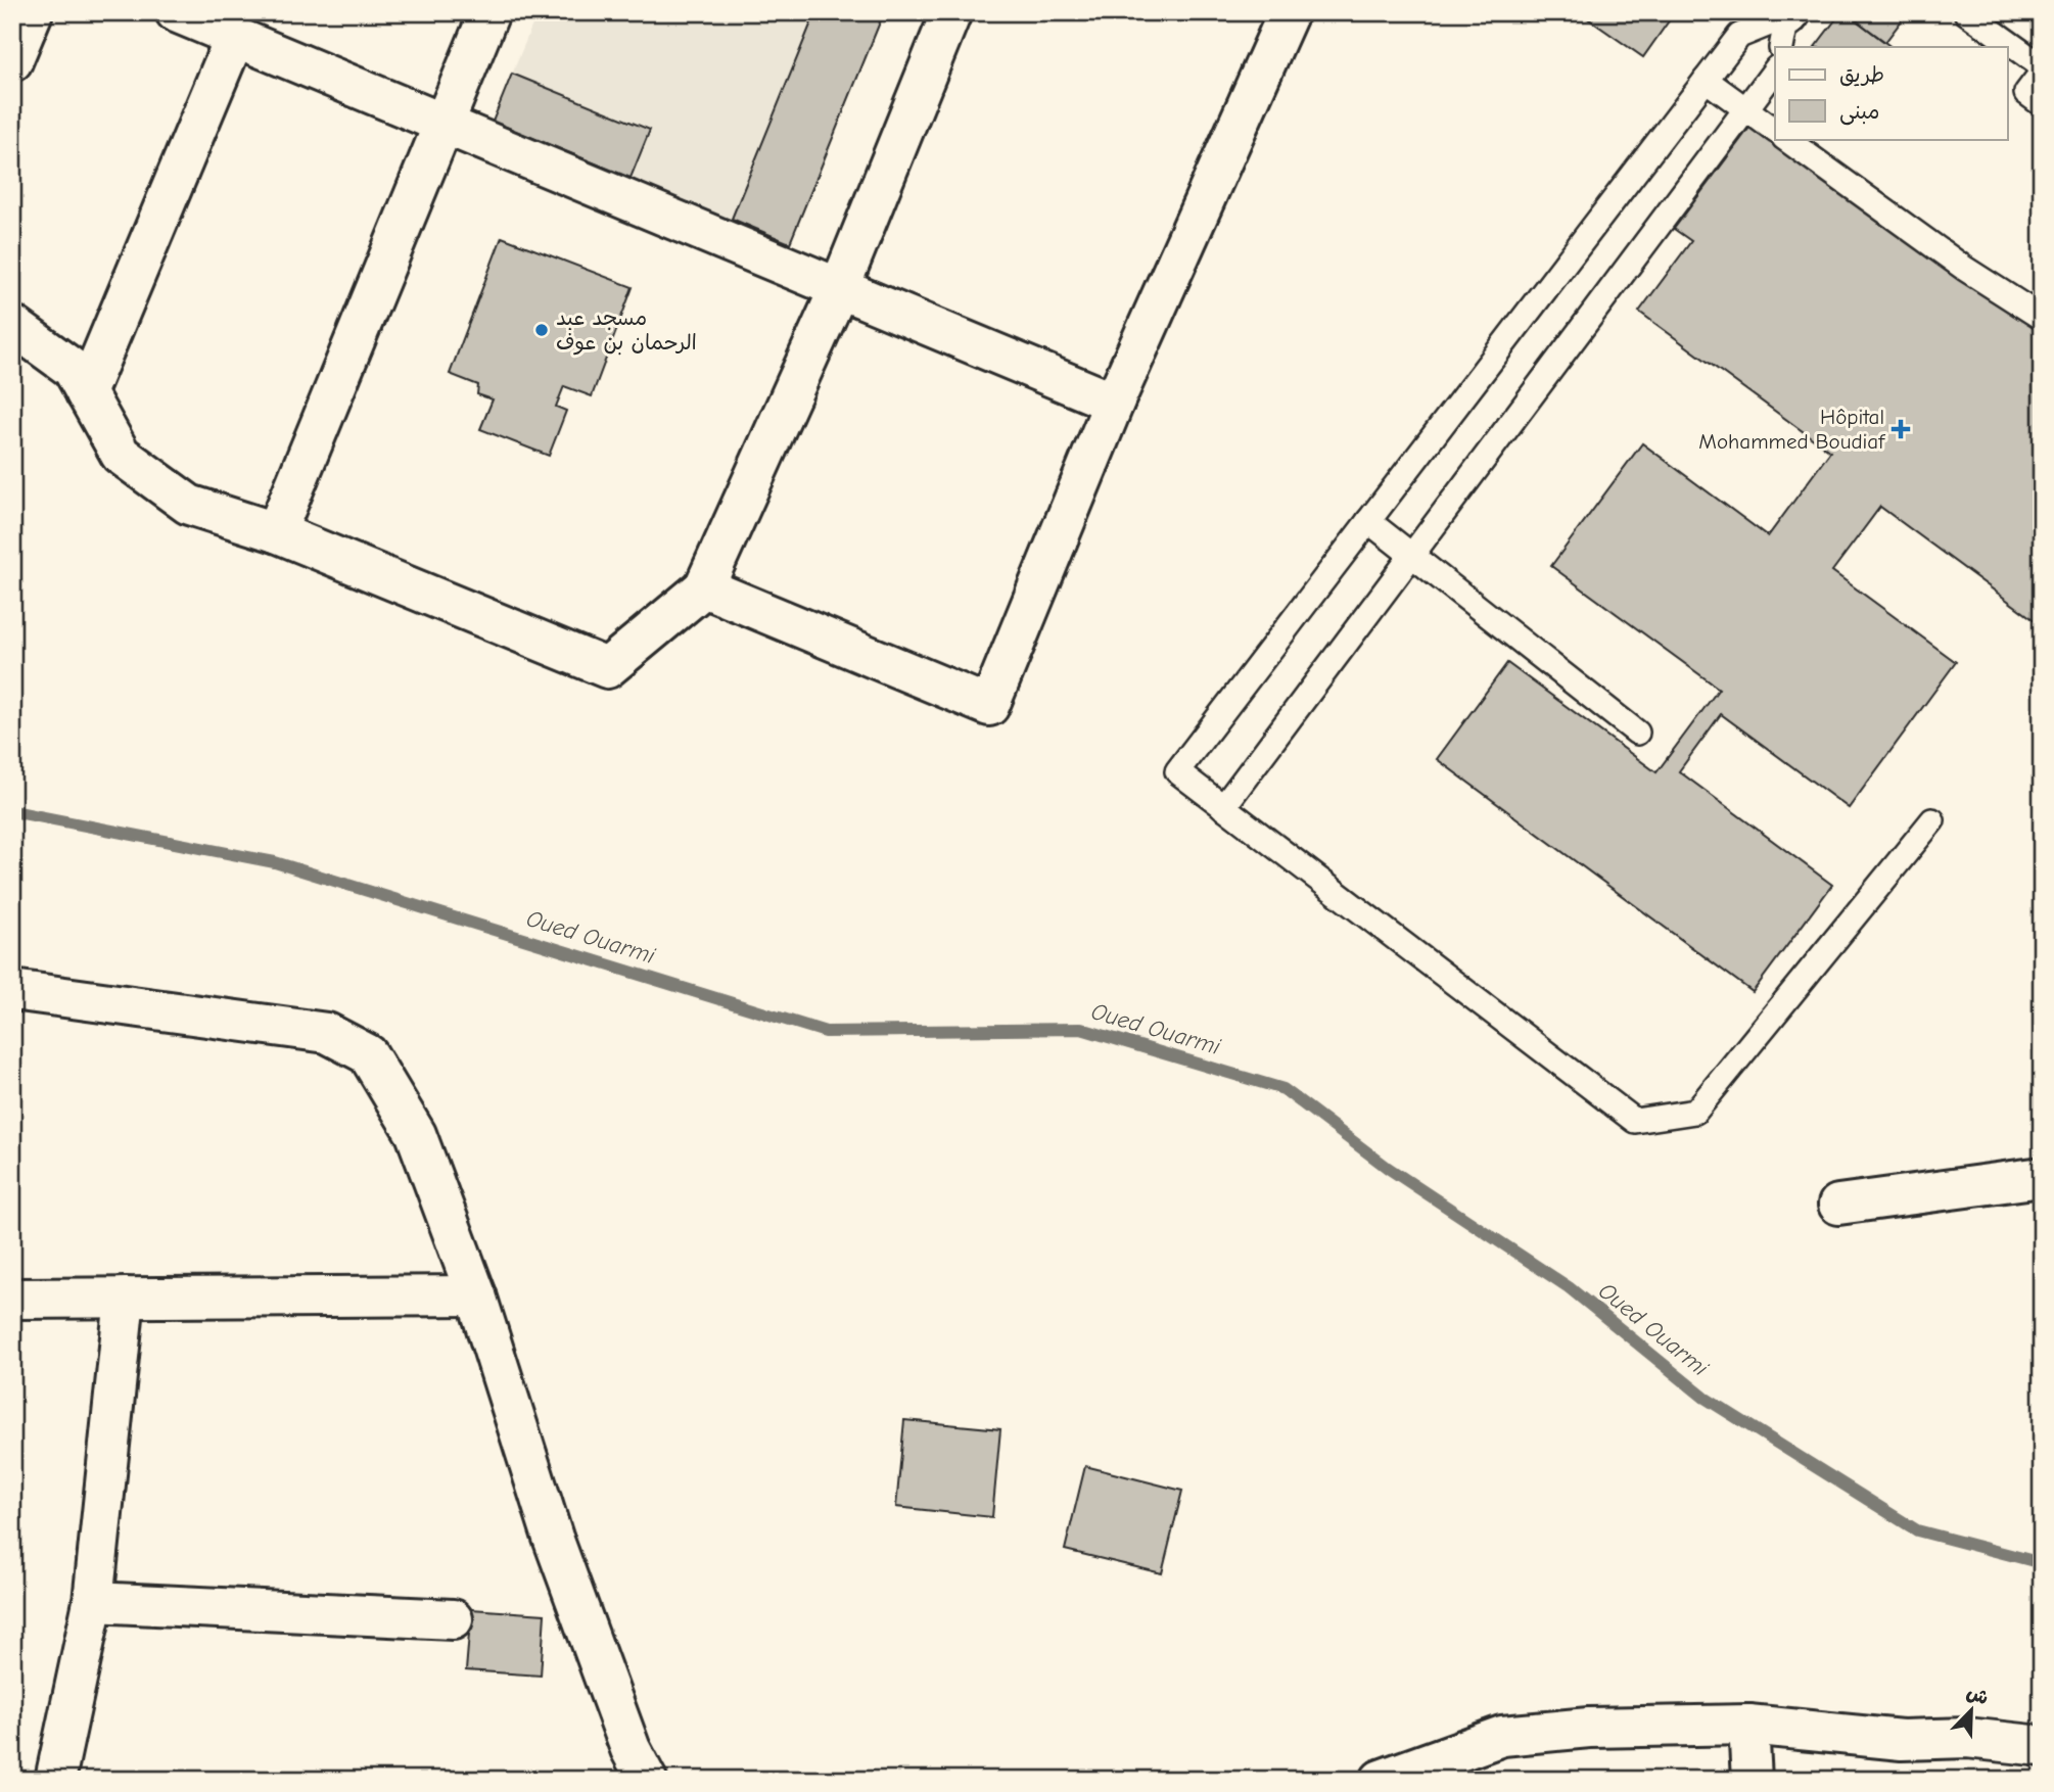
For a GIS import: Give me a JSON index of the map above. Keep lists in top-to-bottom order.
{
  "water": ["Oued Ouarmi"],
  "places": {
    "other": ["مسجد عبد الرحمان بن عوف"],
    "health": ["Hôpital Mohammed Boudiaf"]
  },
  "legend": ["طريق", "مبنى"],
  "north": "top right"
}
